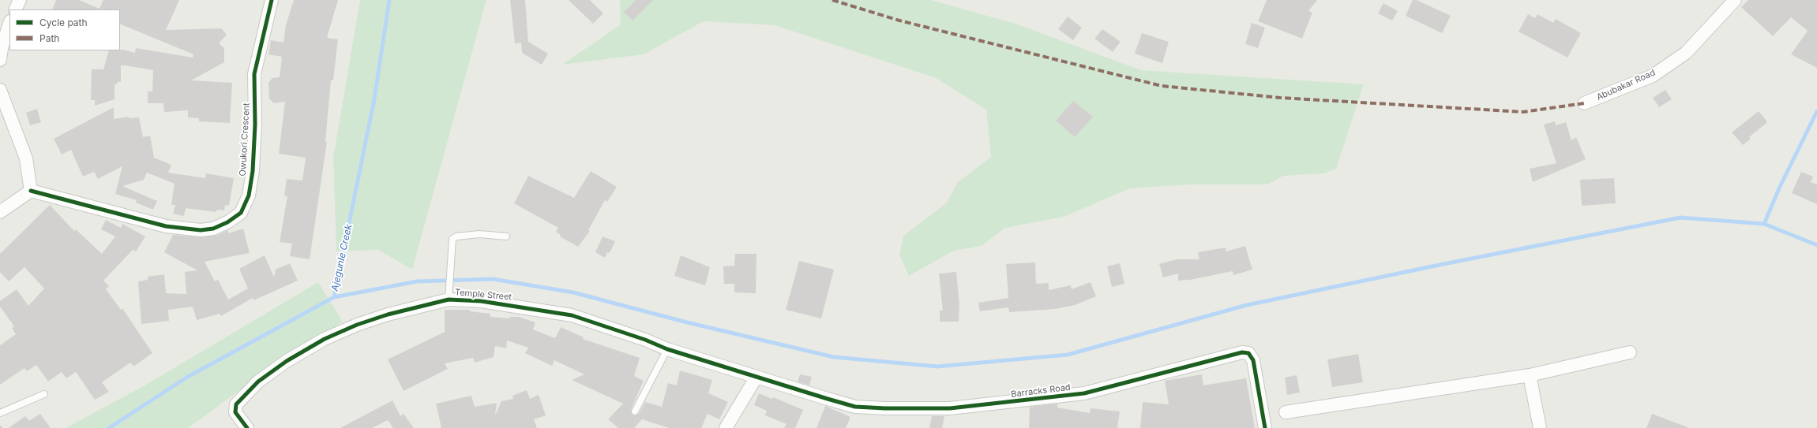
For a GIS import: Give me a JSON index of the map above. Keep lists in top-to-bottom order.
{
  "streets": {
    "street": [
      "Abubakar Road",
      "Owukori Crescent",
      "Temple Street",
      "Barracks Road"
    ]
  },
  "crossings": [
    ["Temple Street", "Barracks Road"]
  ],
  "water": ["Ajegunle Creek"],
  "legend": ["Cycle path", "Path"]
}
